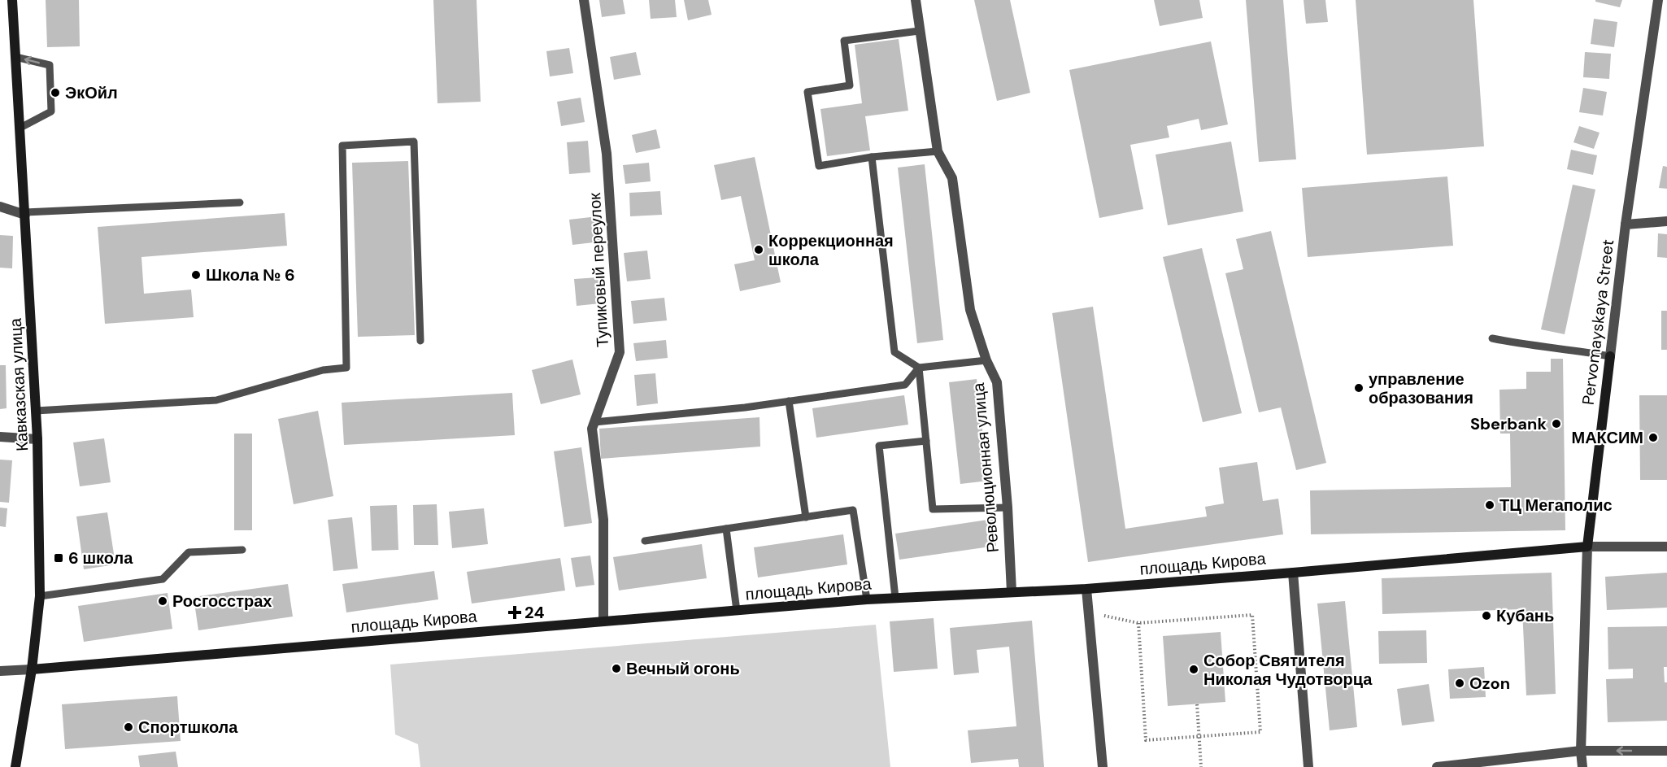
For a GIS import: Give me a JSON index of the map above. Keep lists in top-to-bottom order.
{
  "streets": {
    "main road": ["Pervomayskaya Street", "Кавказская улица", "площадь Кирова"],
    "street": ["Тупиковый переулок", "Революционная улица"]
  },
  "crossings": [
    ["Тупиковый переулок", "площадь Кирова"],
    ["Pervomayskaya Street", "площадь Кирова"],
    ["Кавказская улица", "площадь Кирова"],
    ["Революционная улица", "площадь Кирова"]
  ],
  "places": {
    "other": [
      "ЭкОйл",
      "Коррекционная школа",
      "Школа № 6",
      "управление образования",
      "Sberbank",
      "МАКСИМ",
      "ТЦ Мегаполис",
      "Росгосстрах",
      "Кубань",
      "Вечный огонь",
      "Собор Святителя Николая Чудотворца",
      "Ozon",
      "Спортшкола"
    ],
    "transit": ["6 школа"],
    "health": ["24"]
  }
}
